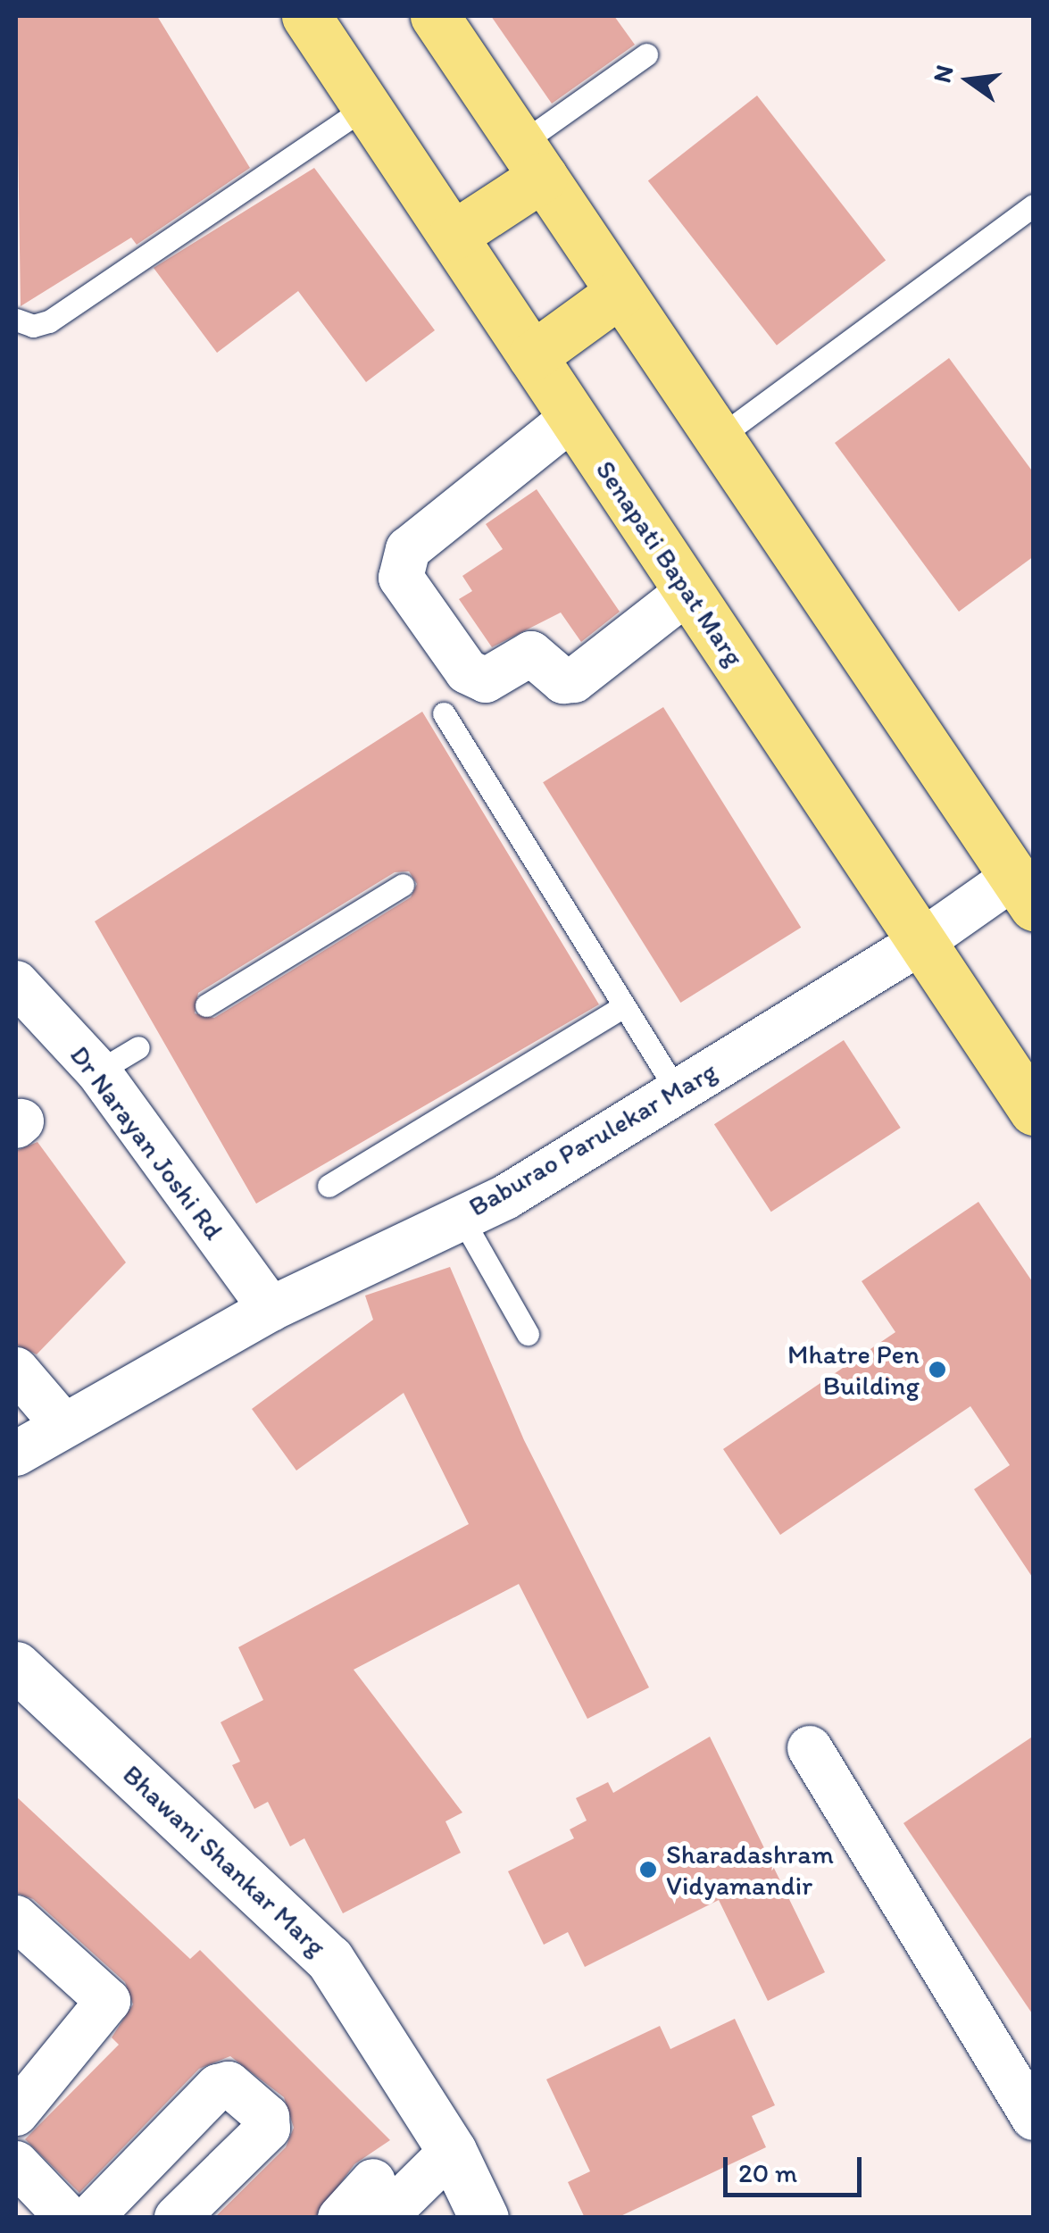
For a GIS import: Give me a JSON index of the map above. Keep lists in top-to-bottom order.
{
  "streets": {
    "main road": ["Senapati Bapat Marg", "Bhawani Shankar Marg"],
    "street": ["Baburao Parulekar Marg", "Dr Narayan Joshi Rd"]
  },
  "crossings": [
    ["Senapati Bapat Marg", "Baburao Parulekar Marg"],
    ["Baburao Parulekar Marg", "Dr Narayan Joshi Rd"]
  ],
  "places": ["Mhatre Pen Building", "Sharadashram Vidyamandir"],
  "scale_bar": "20 m",
  "north": "left"
}
